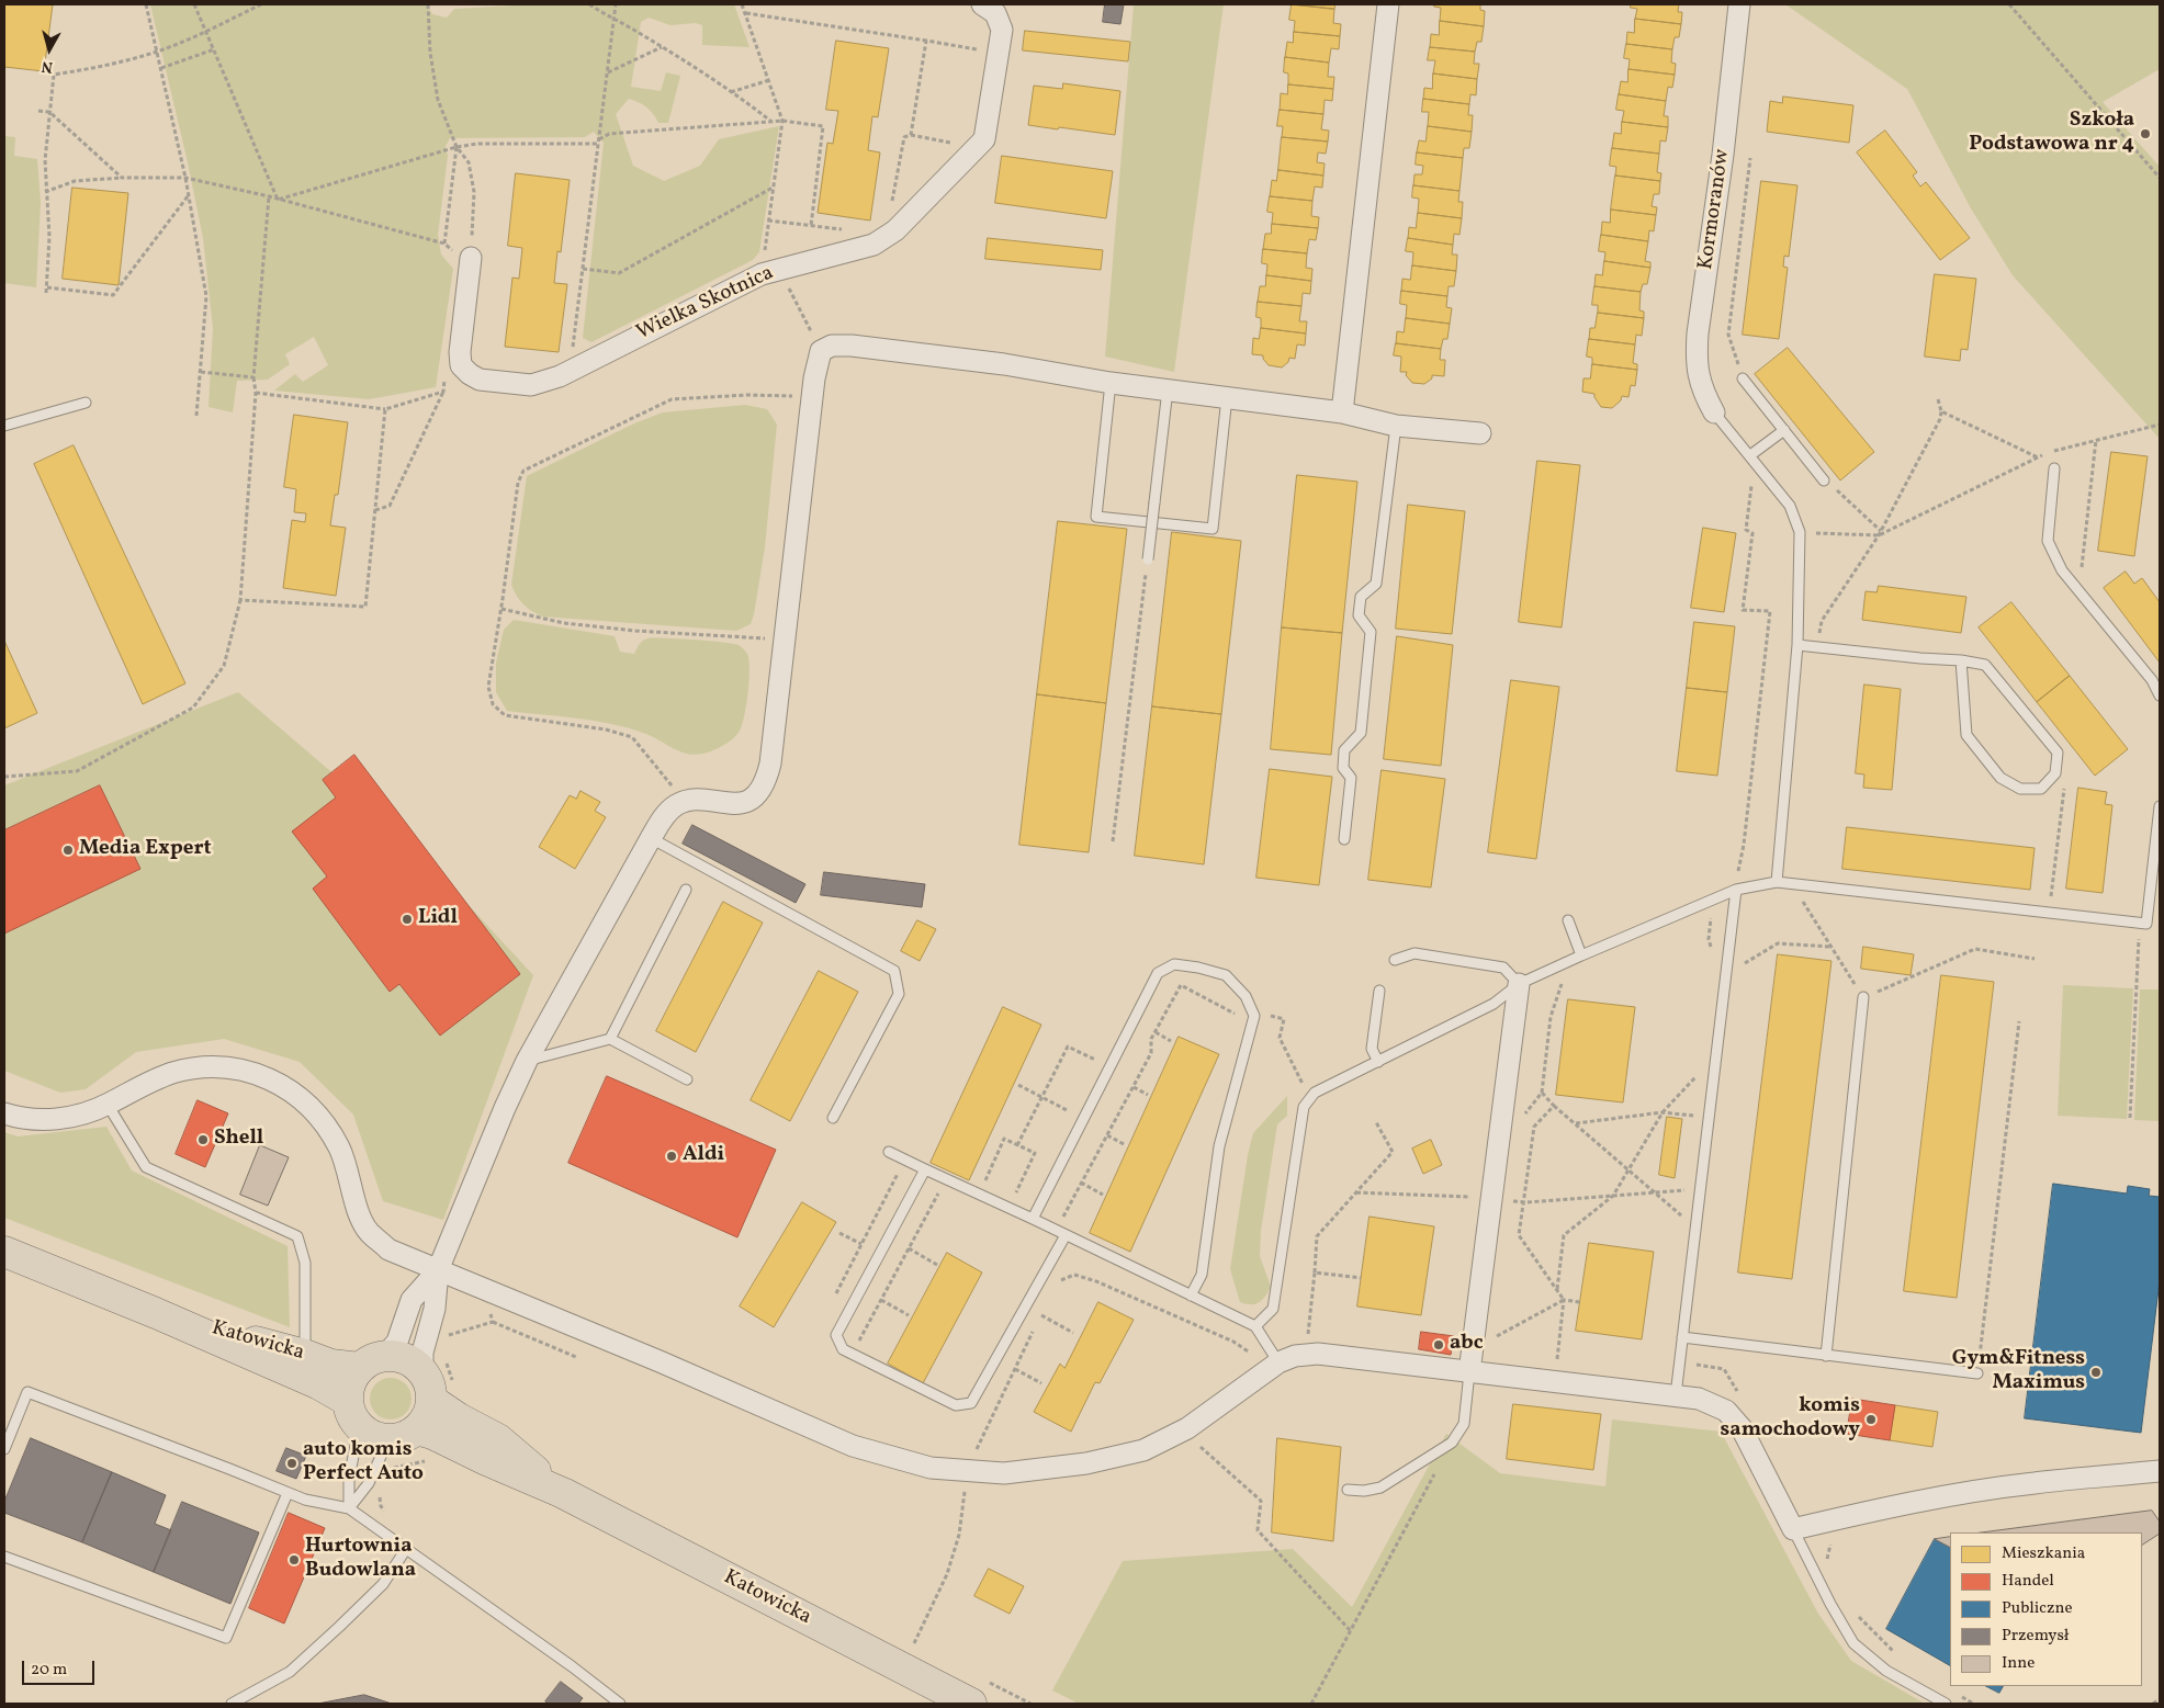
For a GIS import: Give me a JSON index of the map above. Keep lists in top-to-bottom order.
{
  "streets": {
    "main road": ["Katowicka"],
    "street": ["Kormoranów", "Wielka Skotnica"]
  },
  "places": [
    "Szkoła Podstawowa nr 4",
    "Media Expert",
    "Lidl",
    "Shell",
    "Aldi",
    "abc",
    "Gym&Fitness Maximus",
    "komis samochodowy",
    "auto komis Perfect Auto",
    "Hurtownia Budowlana"
  ],
  "legend": [
    "Mieszkania",
    "Handel",
    "Publiczne",
    "Przemysł",
    "Inne"
  ],
  "scale_bar": "20 m",
  "north": "bottom"
}
